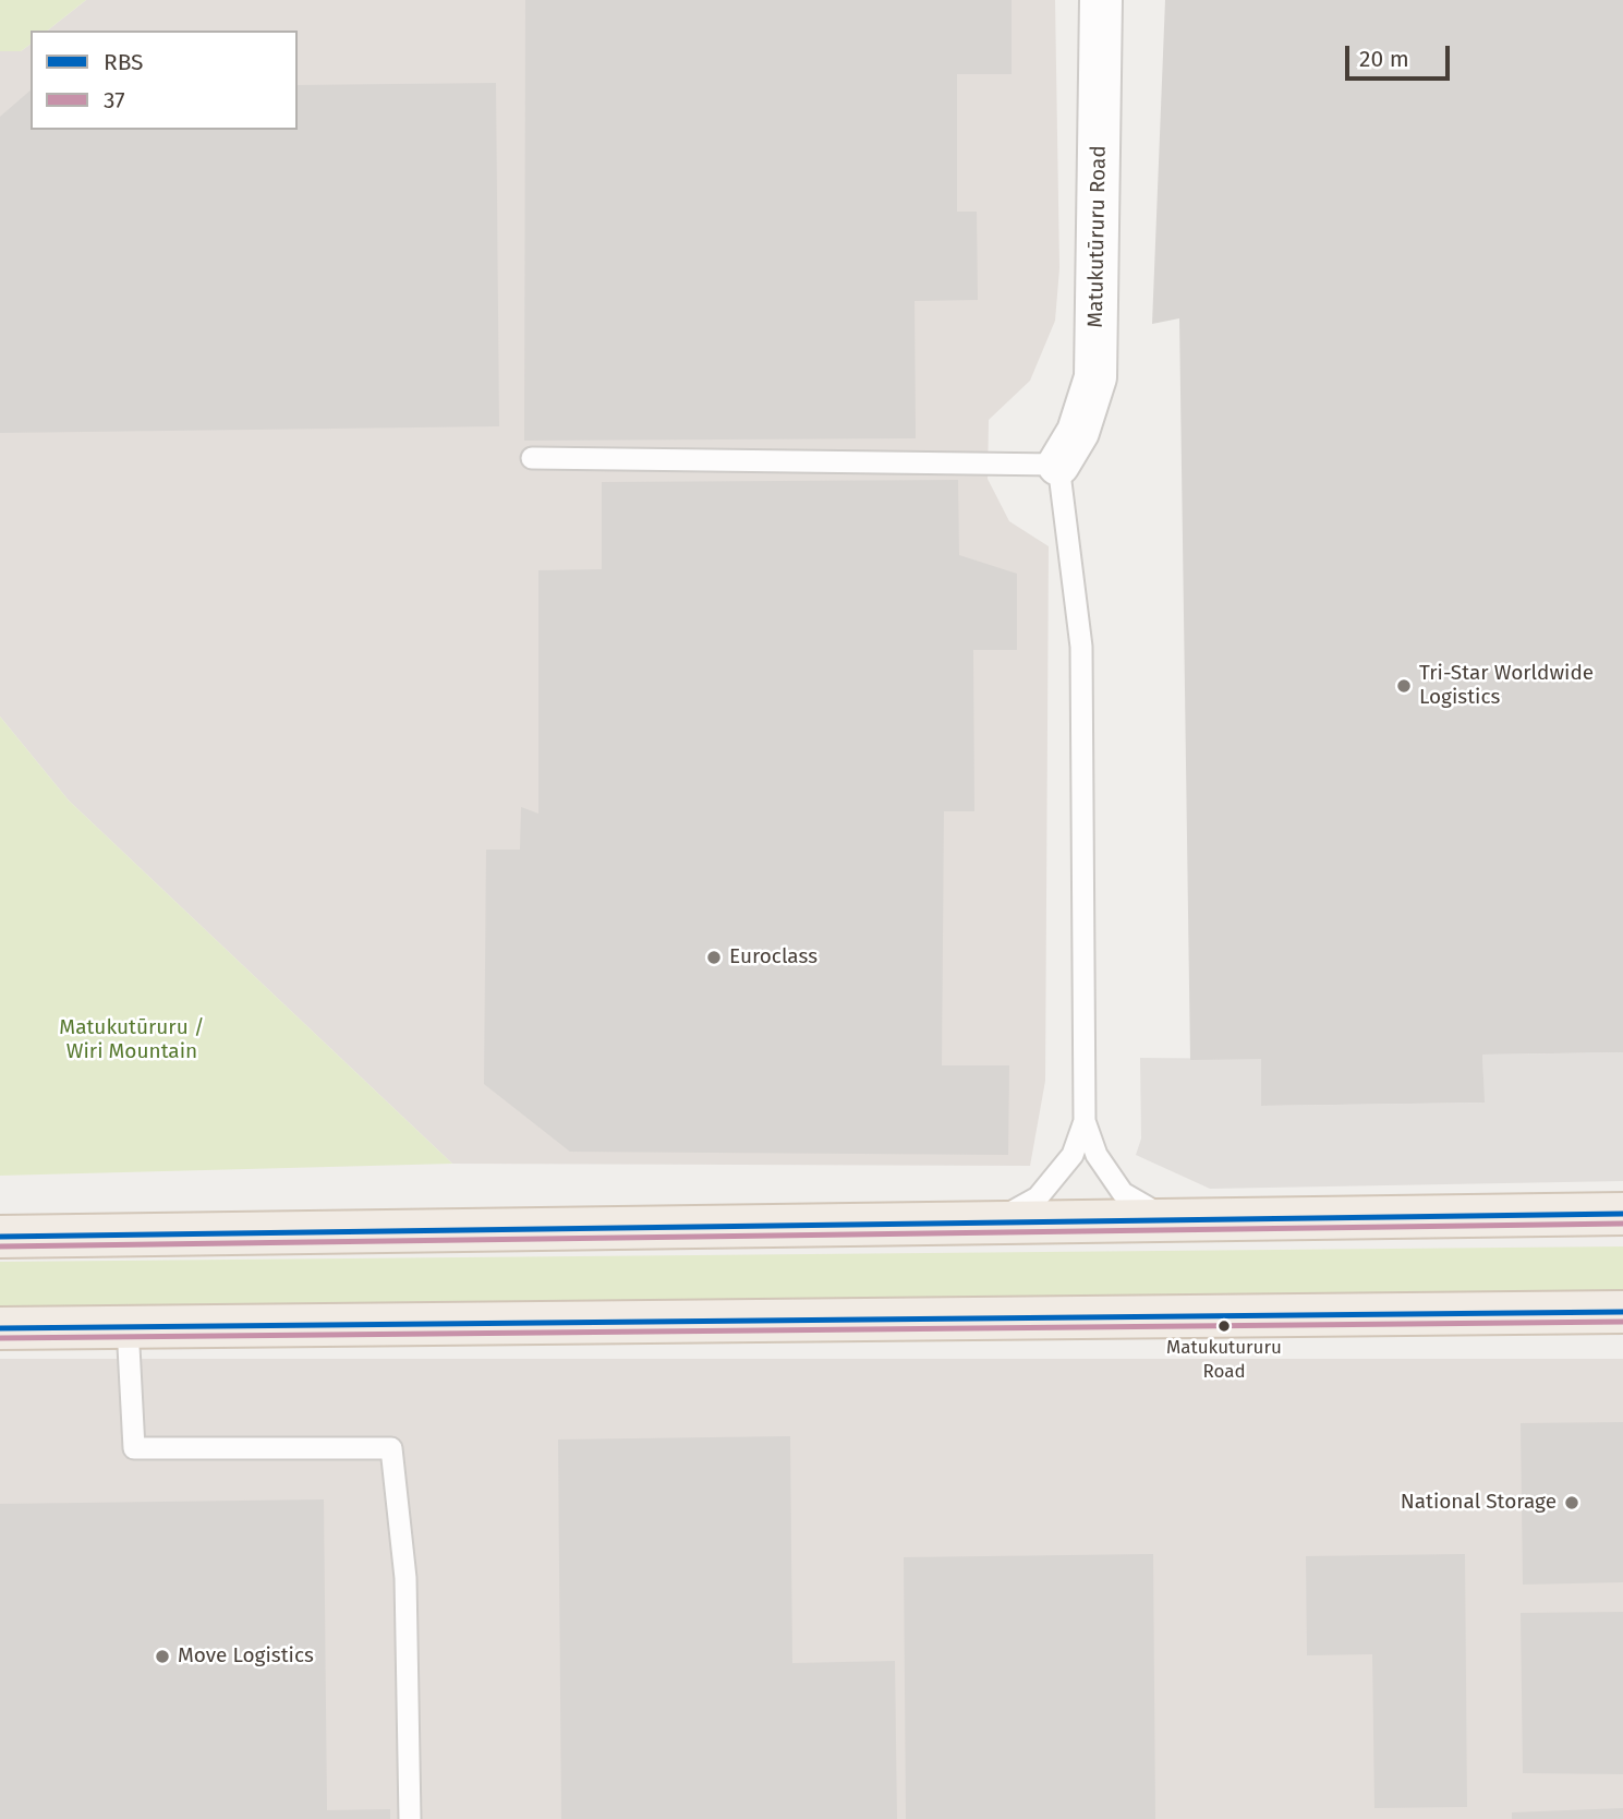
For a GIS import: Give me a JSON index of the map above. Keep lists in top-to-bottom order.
{
  "streets": {
    "street": ["Matukutūruru Road"]
  },
  "parks": ["Matukutūruru / Wiri Mountain"],
  "places": [
    "Tri-Star Worldwide Logistics",
    "Euroclass",
    "Matukutururu Road",
    "National Storage",
    "Move Logistics"
  ],
  "lines": ["transit line RBS", "transit line 37"],
  "legend": ["RBS", "37"],
  "scale_bar": "20 m"
}
